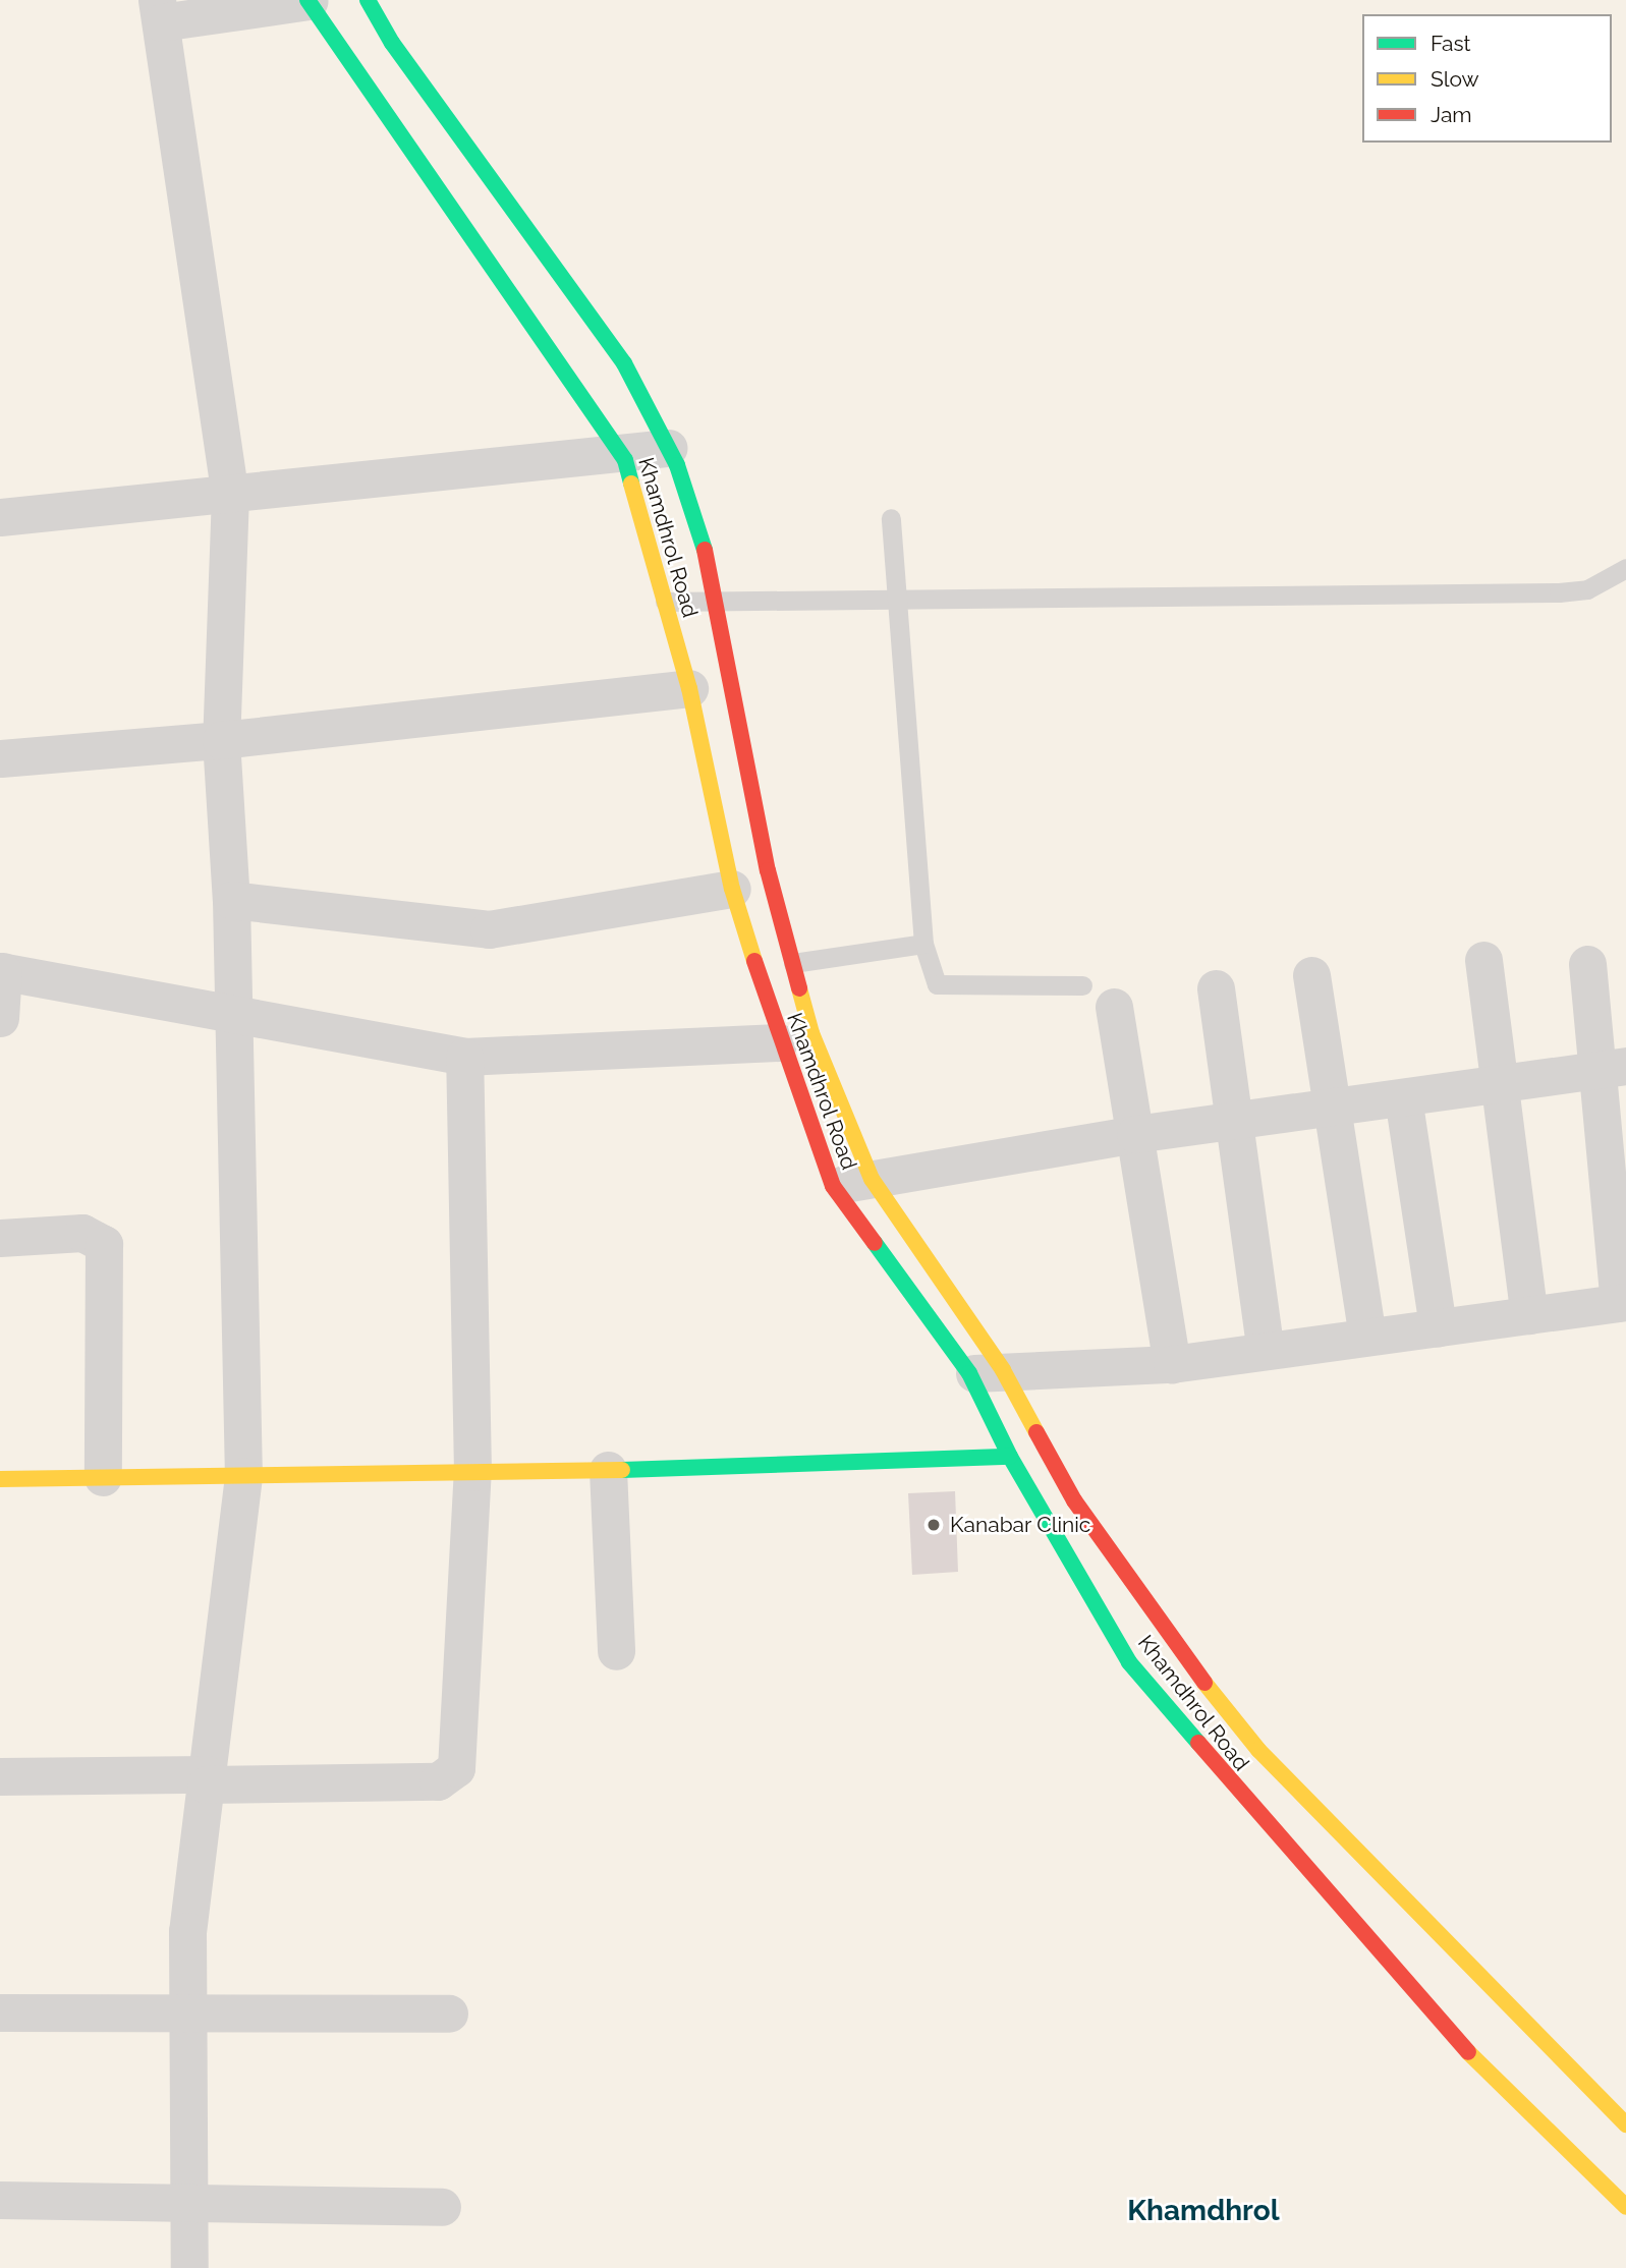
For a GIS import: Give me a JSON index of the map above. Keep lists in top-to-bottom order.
{
  "streets": {
    "main road": ["Khamdhrol Road"]
  },
  "districts": ["Khamdhrol"],
  "places": ["Kanabar Clinic"],
  "legend": ["Fast", "Slow", "Jam"]
}
